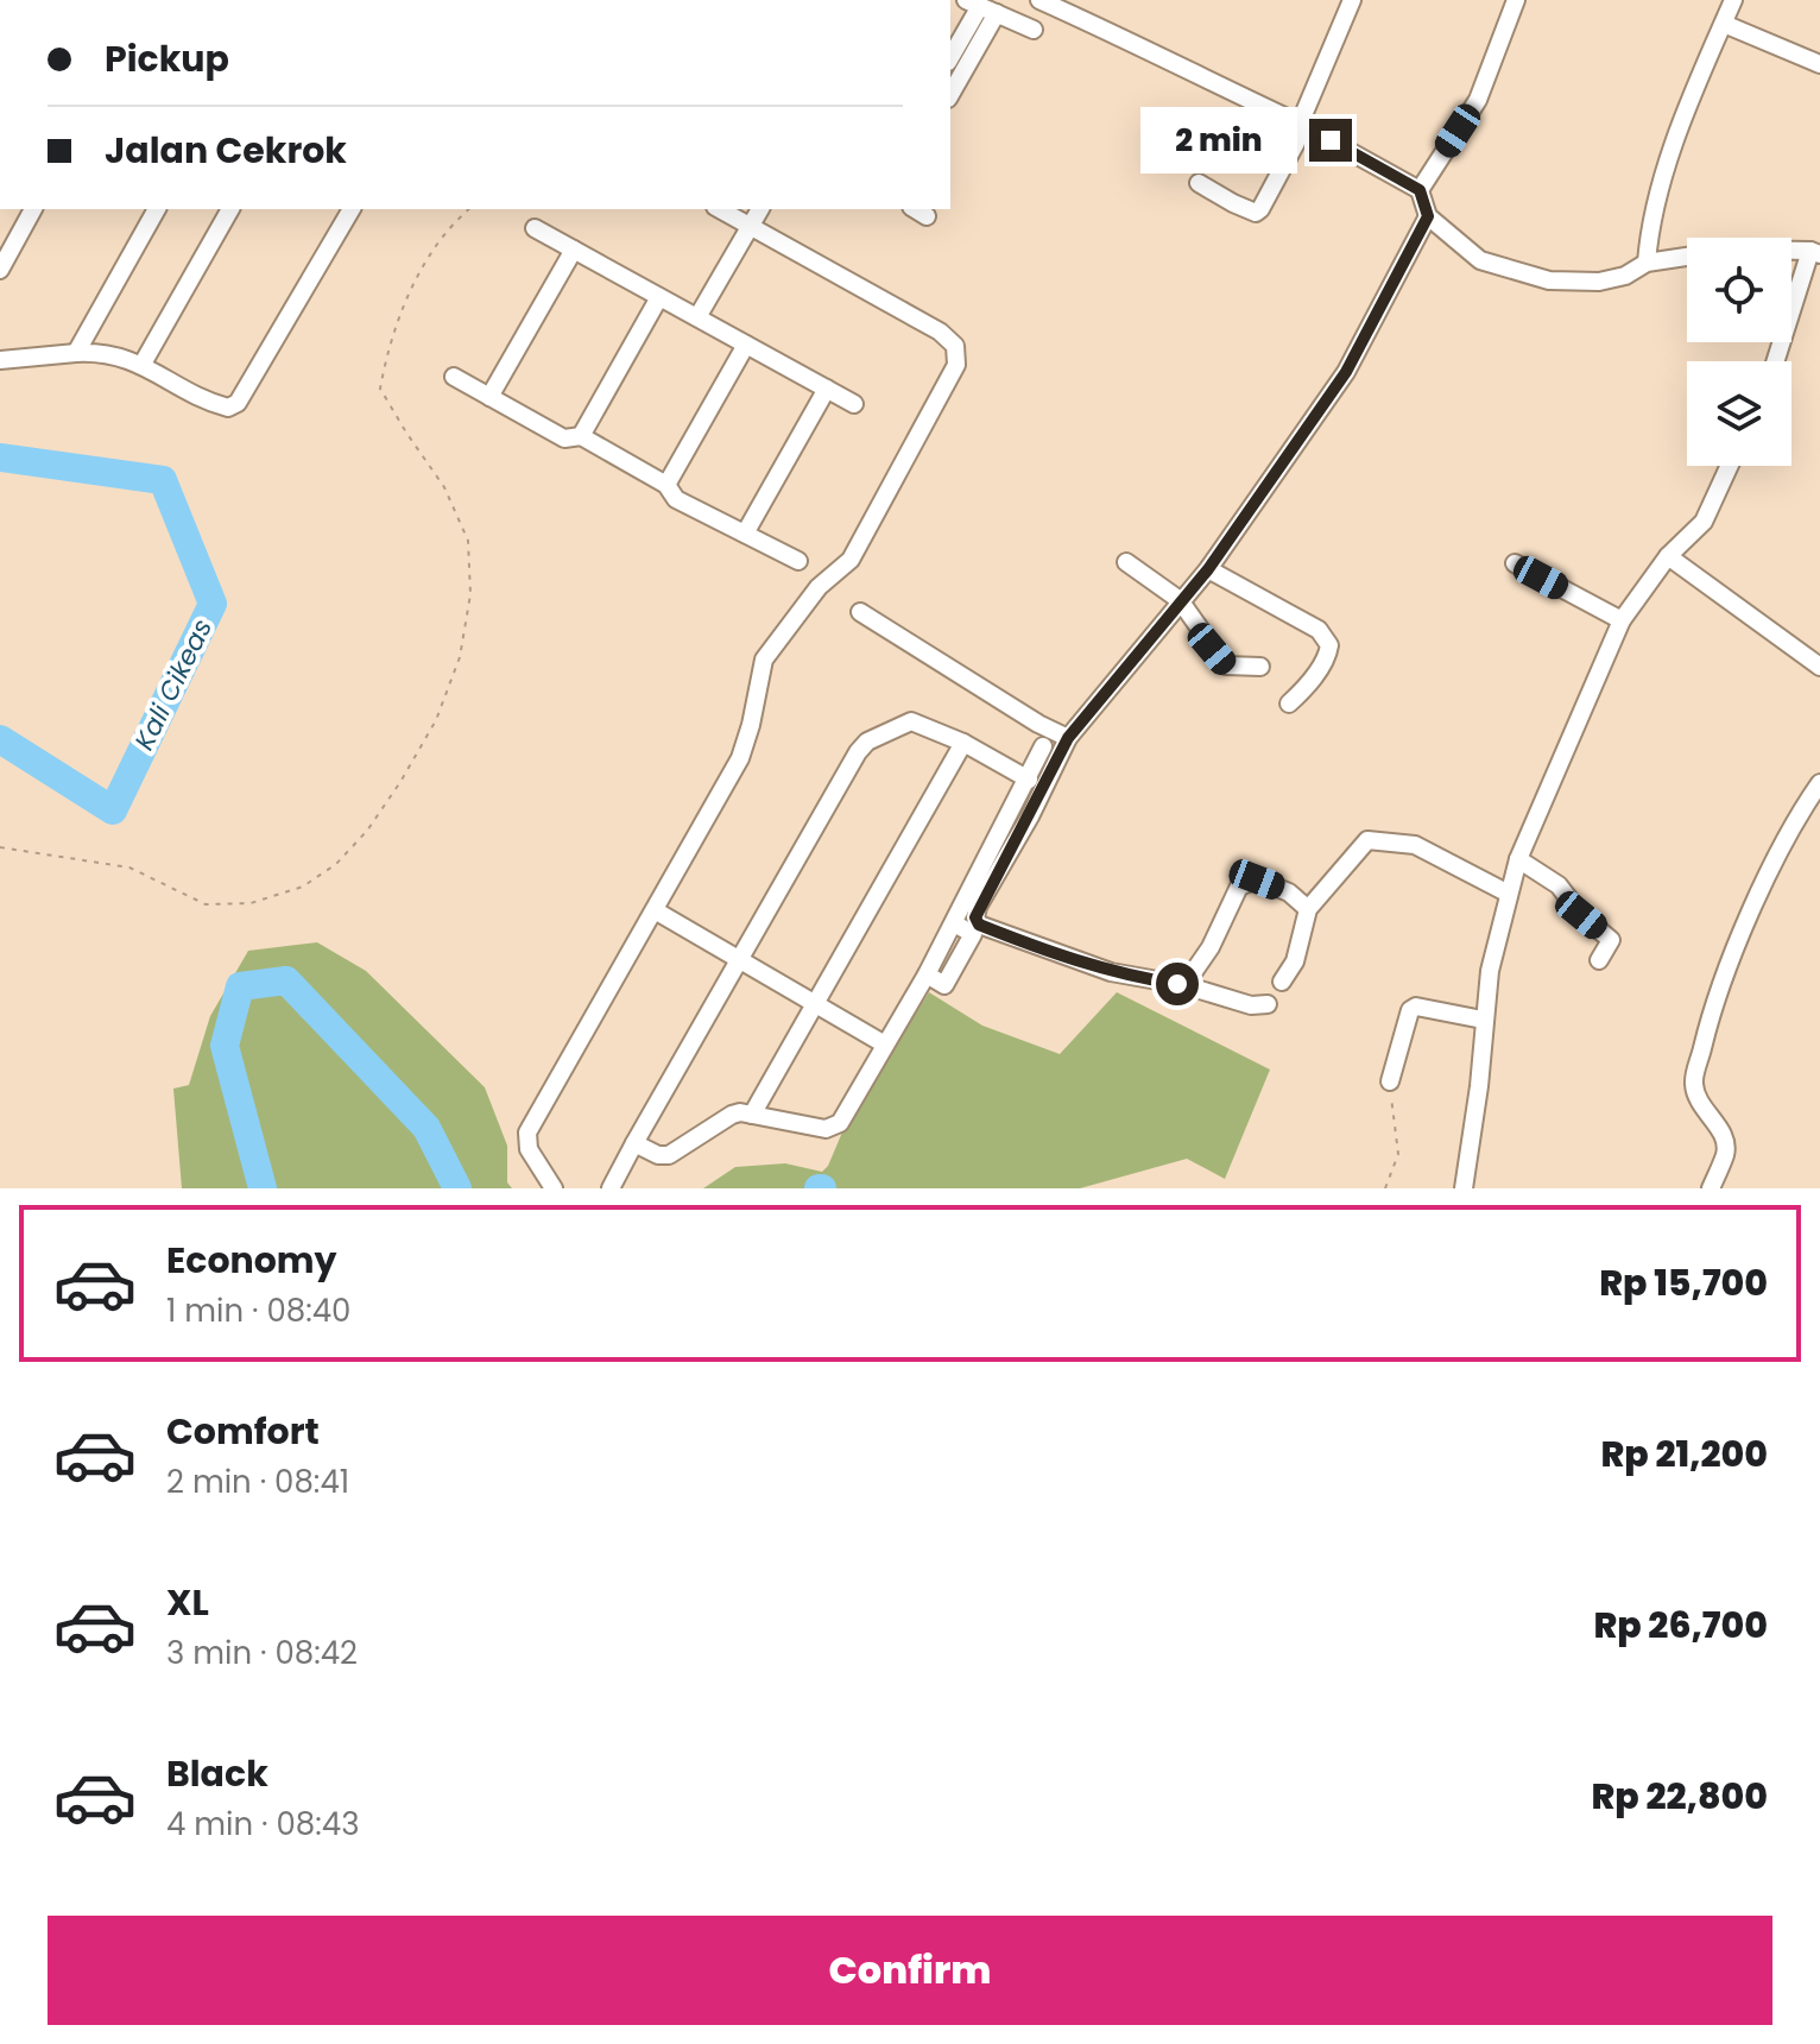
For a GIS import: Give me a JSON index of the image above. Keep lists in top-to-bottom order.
{
  "water": ["Kali Cikeas"],
  "page": {
    "banner": ["Pickup", "Jalan Cekrok"],
    "bubble": "2 min",
    "list": [
      {
        "name": "Economy",
        "note": "1 min · 08:40",
        "value": "Rp 15,700"
      },
      {
        "name": "Comfort",
        "note": "2 min · 08:41",
        "value": "Rp 21,200"
      },
      {
        "name": "XL",
        "note": "3 min · 08:42",
        "value": "Rp 26,700"
      },
      {
        "name": "Black",
        "note": "4 min · 08:43",
        "value": "Rp 22,800"
      }
    ],
    "buttons": "Confirm"
  }
}
